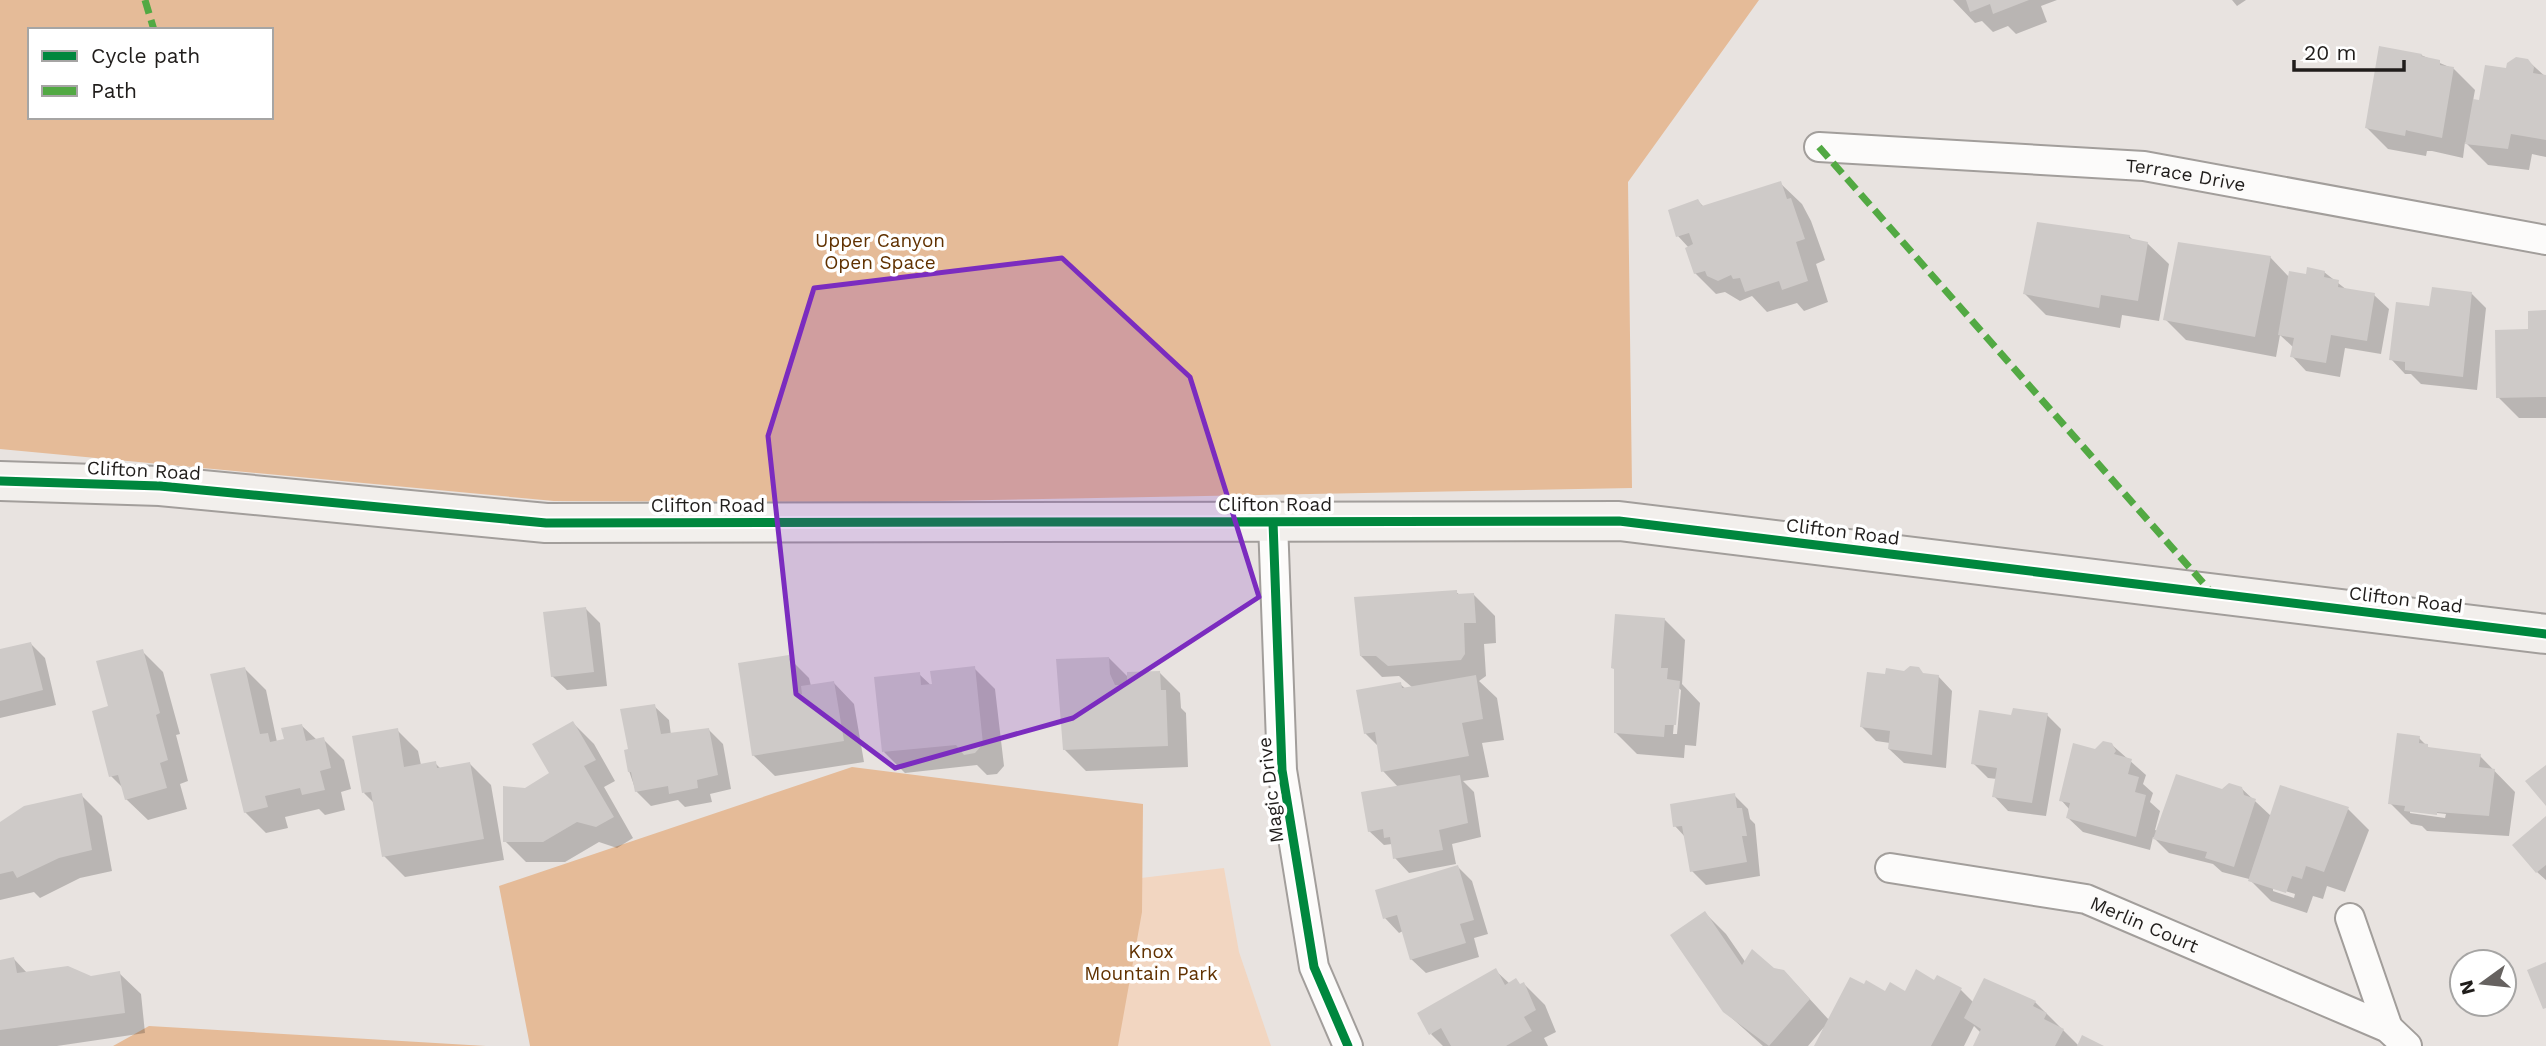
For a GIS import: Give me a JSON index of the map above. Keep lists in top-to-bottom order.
{
  "streets": {
    "street": [
      "Terrace Drive",
      "Clifton Road",
      "Magic Drive",
      "Merlin Court"
    ]
  },
  "crossings": [
    ["Clifton Road", "Magic Drive"]
  ],
  "parks": ["Upper Canyon Open Space", "Knox Mountain Park"],
  "legend": ["Cycle path", "Path"],
  "scale_bar": "20 m",
  "north": "left"
}
